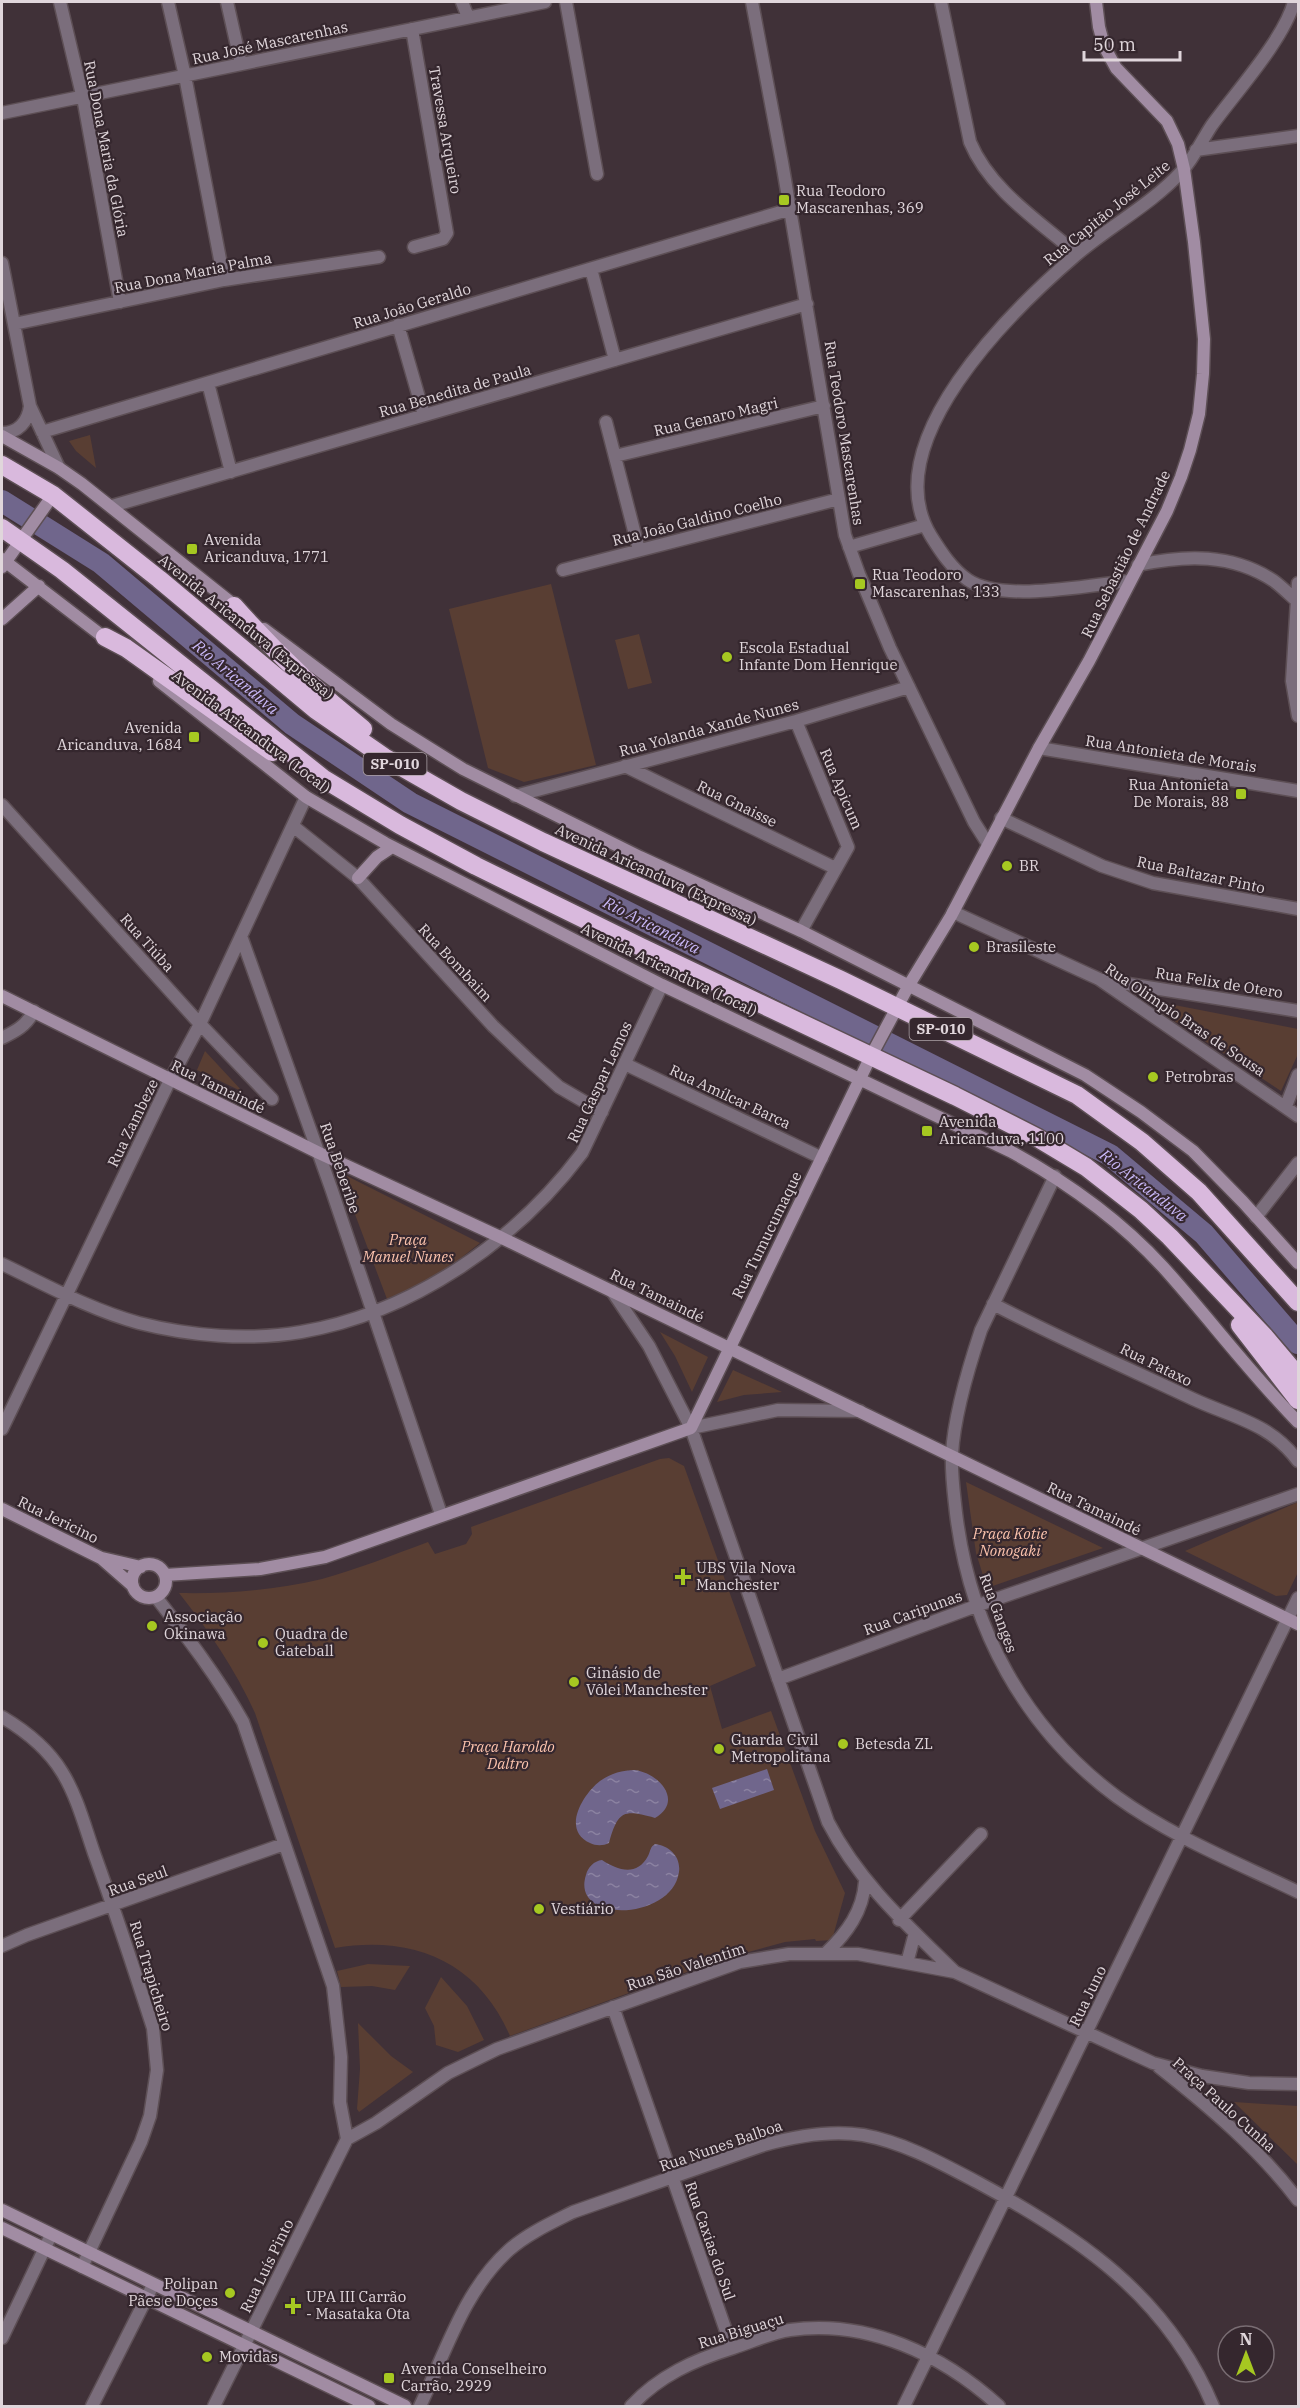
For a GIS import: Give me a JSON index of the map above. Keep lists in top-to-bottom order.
{
  "streets": {
    "highway": ["Avenida Aricanduva (Expressa)", "SP-010"],
    "main road": [
      "Rua Sebastião de Andrade",
      "Avenida Aricanduva (Local)",
      "Rua Tamaindé",
      "Rua Tumucumaque",
      "Rua Jericino"
    ],
    "street": [
      "Rua José Mascarenhas",
      "Travessa Arqueiro",
      "Rua Dona Maria da Glória",
      "Rua Capitão José Leite",
      "Rua Dona Maria Palma",
      "Rua João Geraldo",
      "Rua Benedita de Paula",
      "Rua Genaro Magri",
      "Rua Teodoro Mascarenhas",
      "Rua João Galdino Coelho",
      "Rua Yolanda Xande Nunes",
      "Rua Antonieta de Morais",
      "Rua Apicum",
      "Rua Gnaisse",
      "Rua Baltazar Pinto",
      "Rua Tiúba",
      "Rua Bombaim",
      "Rua Felix de Otero",
      "Rua Olimpio Bras de Sousa",
      "Rua Gaspar Lemos",
      "Rua Amílcar Barca",
      "Rua Zambeze",
      "Rua Beberibe",
      "Rua Pataxo",
      "Rua Caripunas",
      "Rua Ganges",
      "Rua Seul",
      "Rua São Valentim",
      "Rua Trapicheiro",
      "Rua Juno",
      "Praça Paulo Cunha",
      "Rua Nunes Balboa",
      "Rua Caxias do Sul",
      "Rua Luís Pinto",
      "Rua Biguaçu"
    ]
  },
  "crossings": [
    ["Rua José Mascarenhas", "Travessa Arqueiro"],
    ["Rua José Mascarenhas", "Rua Dona Maria da Glória"],
    ["Rua Dona Maria da Glória", "Rua Dona Maria Palma"],
    ["Rua Capitão José Leite", "Rua Sebastião de Andrade"],
    ["Rua João Geraldo", "Rua Teodoro Mascarenhas"],
    ["Rua Benedita de Paula", "Rua Teodoro Mascarenhas"],
    ["Rua Genaro Magri", "Rua Teodoro Mascarenhas"],
    ["Rua Teodoro Mascarenhas", "Rua João Galdino Coelho"],
    ["Rua Teodoro Mascarenhas", "Rua Sebastião de Andrade"],
    ["Rua Teodoro Mascarenhas", "Rua Yolanda Xande Nunes"],
    ["Rua Sebastião de Andrade", "Avenida Aricanduva (Expressa)"],
    ["Rua Sebastião de Andrade", "Rua Antonieta de Morais"],
    ["Rua Sebastião de Andrade", "Rua Baltazar Pinto"],
    ["Rua Sebastião de Andrade", "Rua Olimpio Bras de Sousa"],
    ["Rua Sebastião de Andrade", "Rua Tumucumaque"],
    ["Rua Yolanda Xande Nunes", "Rua Apicum"],
    ["Rua Yolanda Xande Nunes", "Rua Gnaisse"],
    ["Avenida Aricanduva (Local)", "Rua Gaspar Lemos"],
    ["Avenida Aricanduva (Local)", "Rua Zambeze"],
    ["Avenida Aricanduva (Local)", "Rua Tumucumaque"],
    ["Avenida Aricanduva (Local)", "Rua Ganges"],
    ["Rua Apicum", "Rua Gnaisse"],
    ["Rua Tiúba", "Rua Zambeze"],
    ["Rua Bombaim", "Rua Gaspar Lemos"],
    ["Rua Bombaim", "Rua Zambeze"],
    ["Rua Felix de Otero", "Rua Olimpio Bras de Sousa"],
    ["Rua Gaspar Lemos", "Rua Tamaindé"],
    ["Rua Gaspar Lemos", "Rua Amílcar Barca"],
    ["Rua Gaspar Lemos", "Rua Zambeze"],
    ["Rua Gaspar Lemos", "Rua Beberibe"],
    ["Rua Tamaindé", "Rua Zambeze"],
    ["Rua Tamaindé", "Rua Beberibe"],
    ["Rua Tamaindé", "Rua Tumucumaque"],
    ["Rua Tamaindé", "Rua Caripunas"],
    ["Rua Tamaindé", "Rua Ganges"],
    ["Rua Tamaindé", "Rua Juno"],
    ["Rua Amílcar Barca", "Rua Tumucumaque"],
    ["Rua Zambeze", "Rua Beberibe"],
    ["Rua Pataxo", "Rua Ganges"],
    ["Rua Caripunas", "Rua Ganges"],
    ["Rua Ganges", "Rua Juno"],
    ["Rua Seul", "Rua Trapicheiro"],
    ["Rua São Valentim", "Rua Juno"],
    ["Rua São Valentim", "Praça Paulo Cunha"],
    ["Rua São Valentim", "Rua Caxias do Sul"],
    ["Rua São Valentim", "Rua Luís Pinto"],
    ["Rua Juno", "Rua Nunes Balboa"],
    ["Rua Juno", "Rua Biguaçu"],
    ["Rua Nunes Balboa", "Rua Caxias do Sul"],
    ["Rua Caxias do Sul", "Rua Biguaçu"]
  ],
  "water": ["Rio Aricanduva"],
  "parks": ["Praça Manuel Nunes", "Praça Kotie Nonogaki", "Praça Haroldo Daltro"],
  "places": {
    "transit": [
      "Rua Teodoro Mascarenhas, 369",
      "Avenida Aricanduva, 1771",
      "Rua Teodoro Mascarenhas, 133",
      "Avenida Aricanduva, 1684",
      "Rua Antonieta De Morais, 88",
      "Avenida Aricanduva, 1100",
      "Avenida Conselheiro Carrão, 2929"
    ],
    "other": [
      "Escola Estadual Infante Dom Henrique",
      "BR",
      "Brasileste",
      "Petrobras",
      "Associação Okinawa",
      "Quadra de Gateball",
      "Ginásio de Vôlei Manchester",
      "Betesda ZL",
      "Guarda Civil Metropolitana",
      "Vestiário",
      "Polipan Pães e Doçes",
      "Movidas"
    ],
    "health": ["UBS Vila Nova Manchester", "UPA III Carrão - Masataka Ota"]
  },
  "scale_bar": "50 m",
  "north": "top"
}
